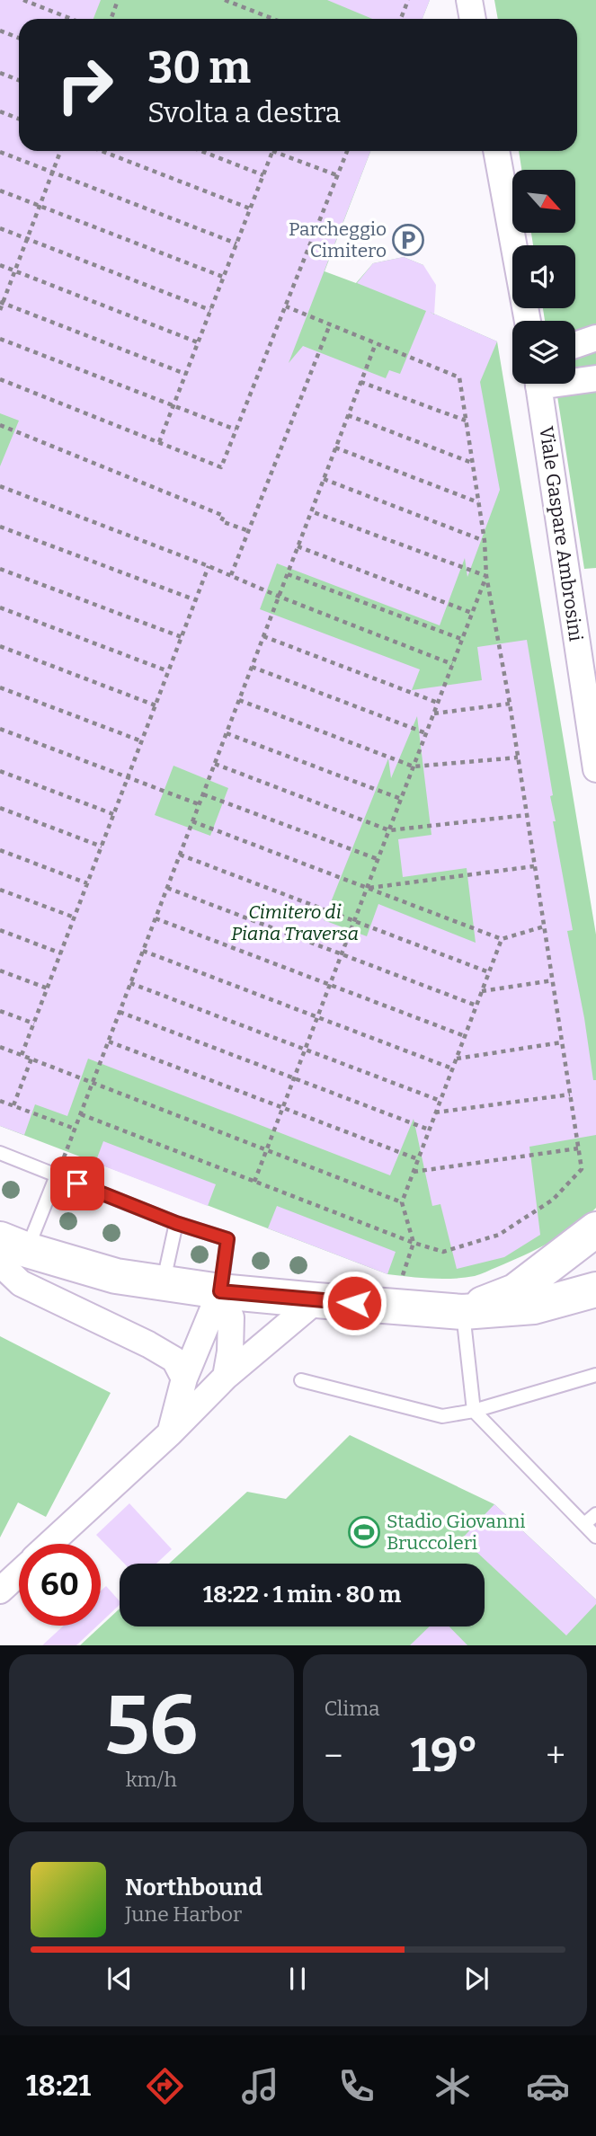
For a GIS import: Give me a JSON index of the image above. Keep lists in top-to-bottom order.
{
  "streets": {
    "street": ["Viale Gaspare Ambrosini"]
  },
  "parks": ["Cimitero di Piana Traversa"],
  "places": {
    "parking": ["Parcheggio Cimitero"],
    "sports": ["Stadio Giovanni Bruccoleri"]
  },
  "north": "bottom right",
  "page": {
    "turn": ["30 m", "Svolta a destra"],
    "limit": "60",
    "trip": "18:22 · 1 min · 80 m",
    "tile": [
      ["56", "km/h"],
      "Clima"
    ],
    "heat": ["−", "19°", "+"],
    "song": ["Northbound", "June Harbor"],
    "tabs": "18:21"
  }
}
